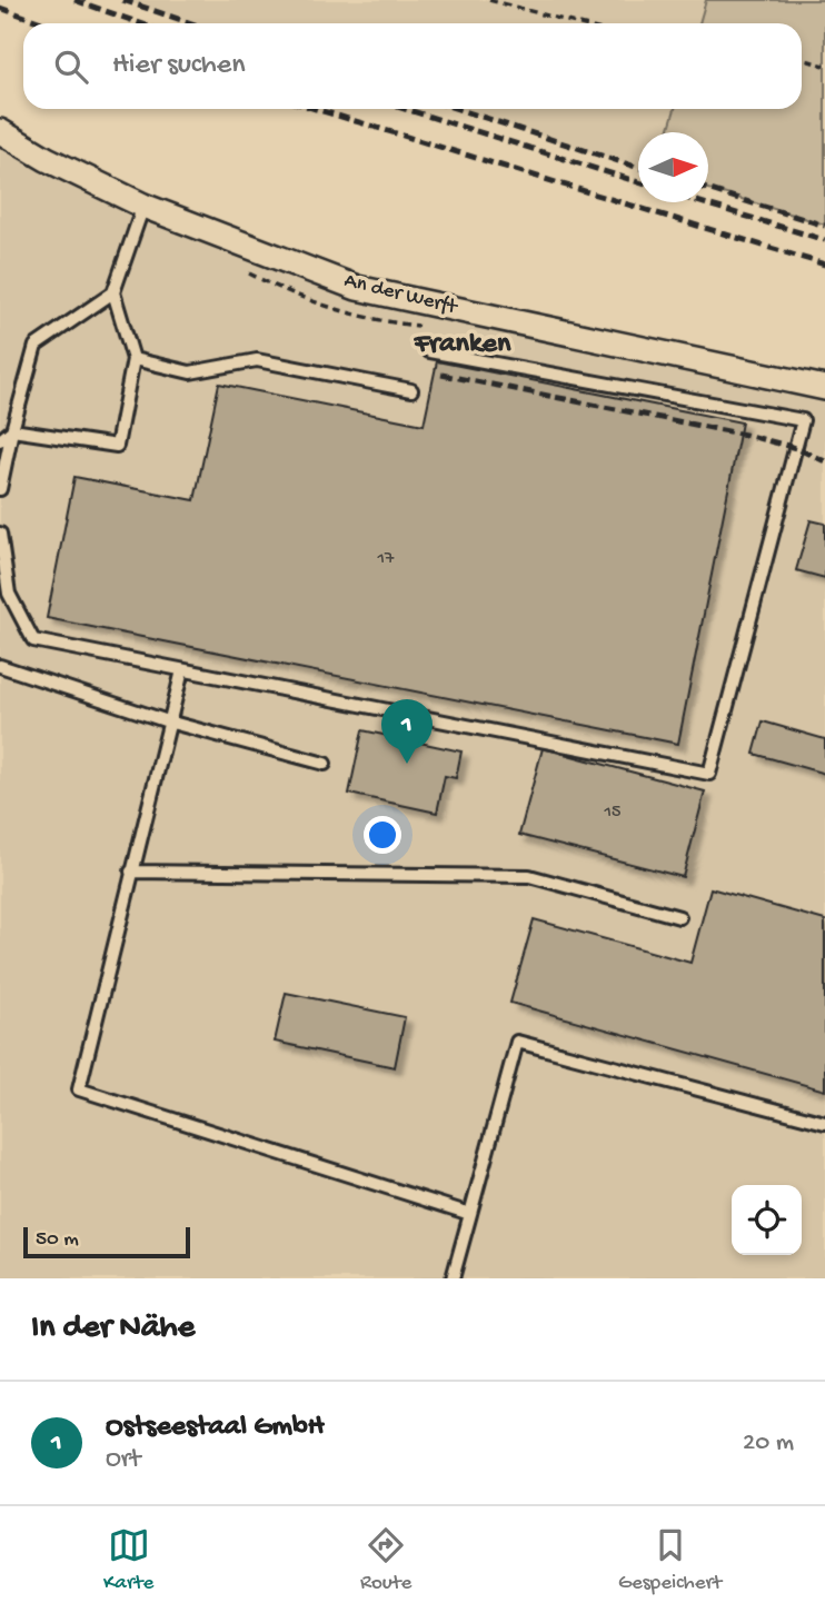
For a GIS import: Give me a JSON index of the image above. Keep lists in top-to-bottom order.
{
  "streets": {
    "street": ["An der Werft"]
  },
  "districts": ["Franken"],
  "house_numbers": ["17", "15"],
  "scale_bar": "50 m",
  "north": "right",
  "page": {
    "search": "Hier suchen",
    "pins": "1",
    "scale": "50 m",
    "heading": "In der Nähe",
    "list": [
      {
        "mark": "1",
        "name": "Ostseestaal GmbH",
        "note": "Ort",
        "value": "20 m"
      }
    ],
    "nav": ["Karte", "Route", "Gespeichert"]
  }
}
